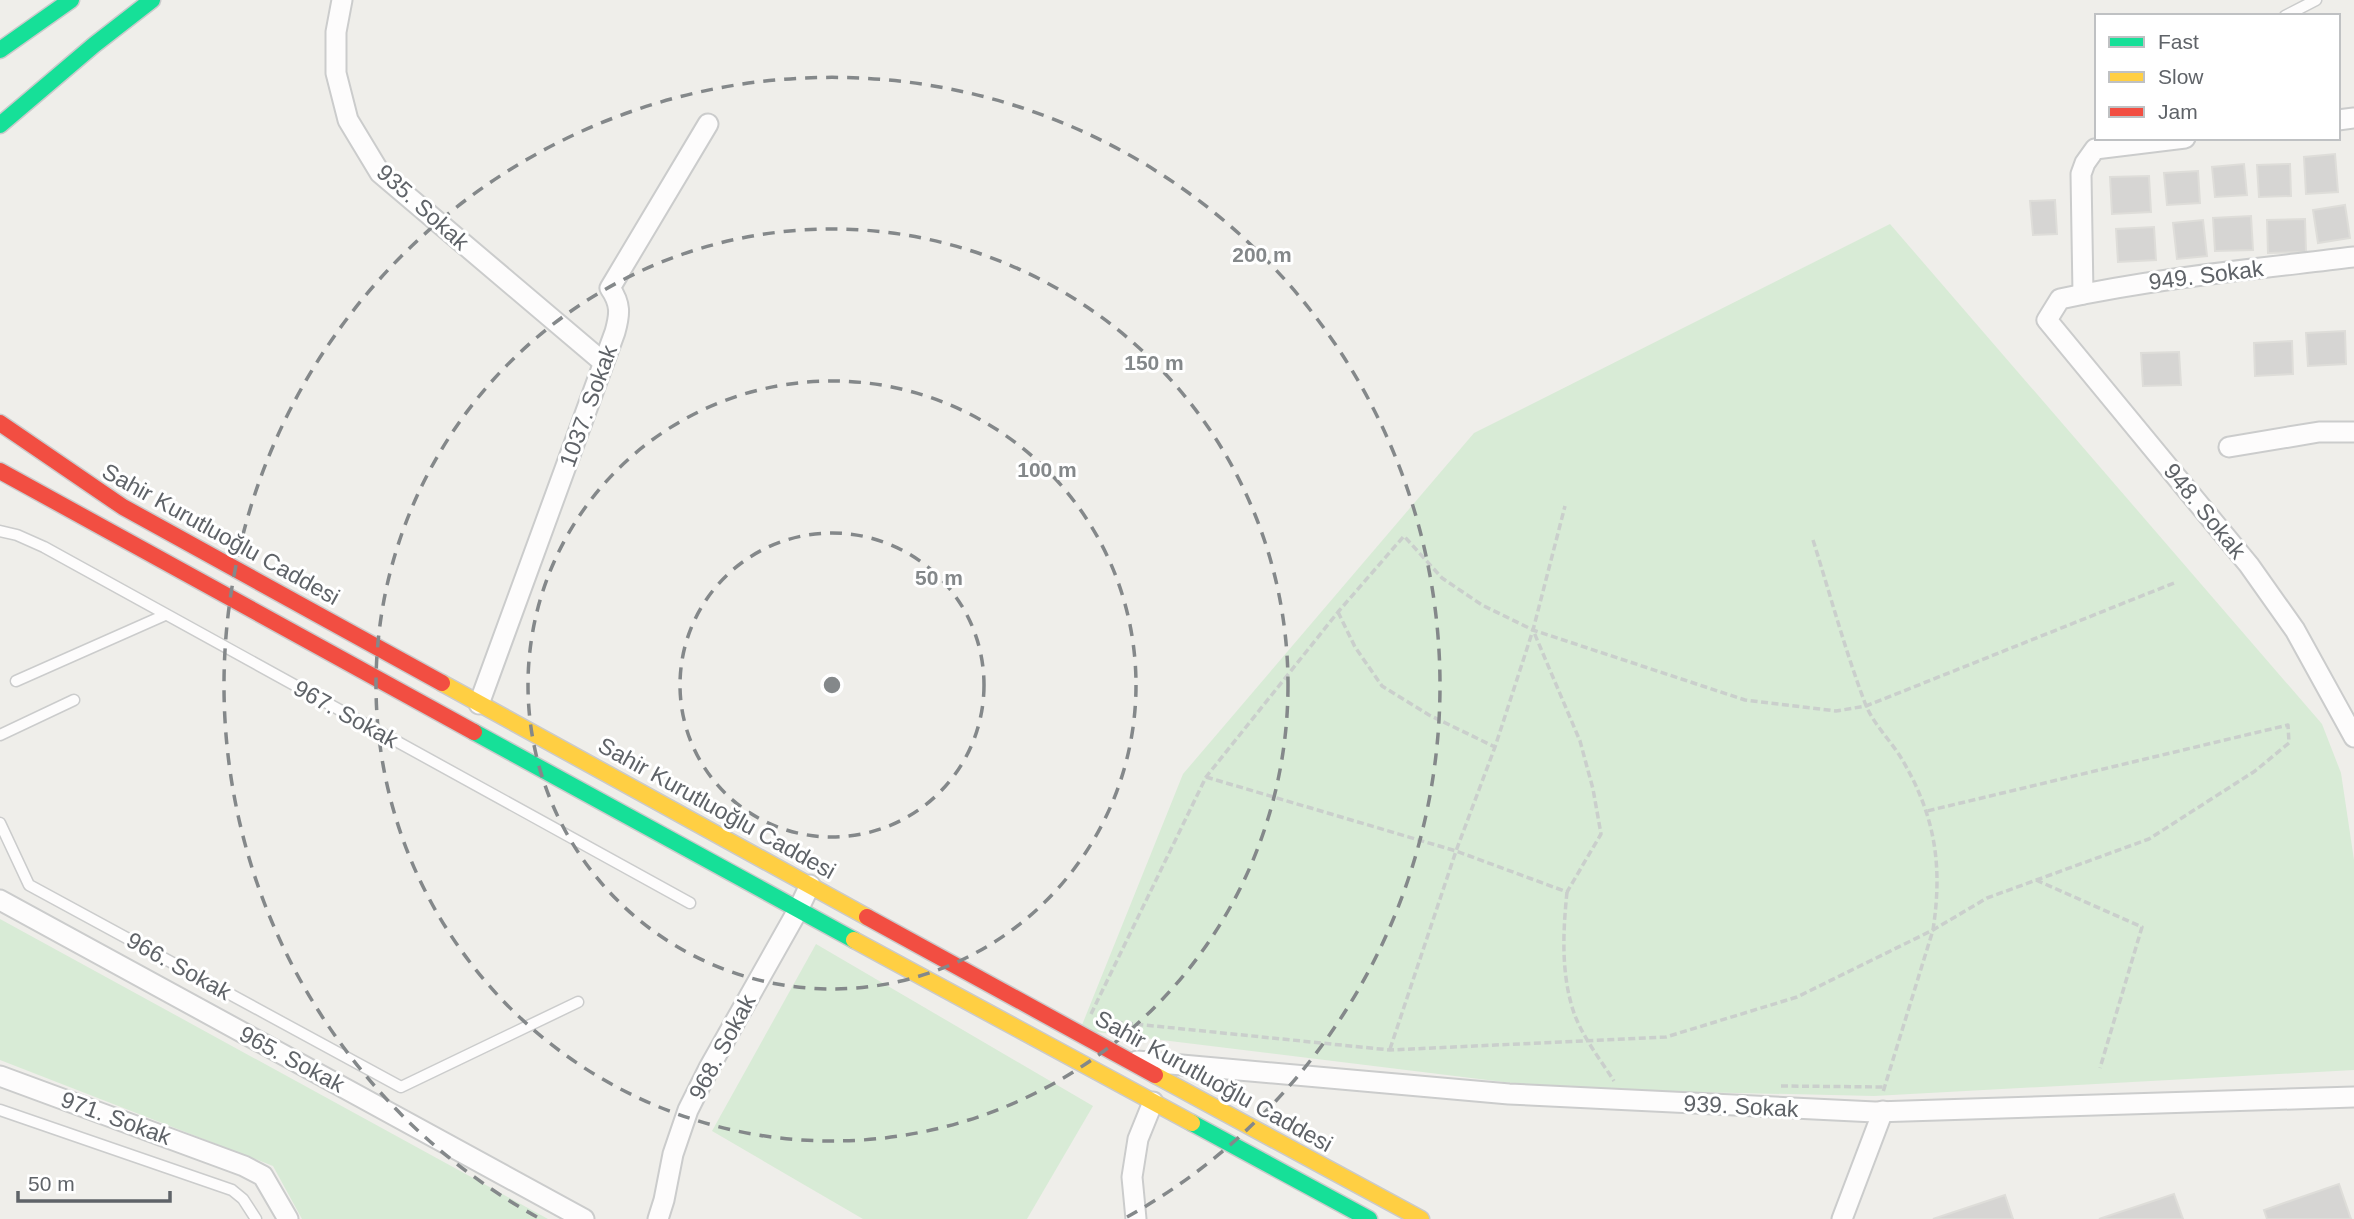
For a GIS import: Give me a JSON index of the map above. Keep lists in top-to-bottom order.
{
  "streets": {
    "street": [
      "935. Sokak",
      "949. Sokak",
      "1037. Sokak",
      "948. Sokak",
      "Sahir Kurutluoğlu Caddesi",
      "968. Sokak",
      "965. Sokak",
      "939. Sokak",
      "971. Sokak"
    ],
    "lane": ["967. Sokak", "966. Sokak"]
  },
  "crossings": [
    ["935. Sokak", "1037. Sokak"],
    ["949. Sokak", "948. Sokak"],
    ["1037. Sokak", "Sahir Kurutluoğlu Caddesi"],
    ["Sahir Kurutluoğlu Caddesi", "968. Sokak"],
    ["Sahir Kurutluoğlu Caddesi", "939. Sokak"]
  ],
  "legend": ["Fast", "Slow", "Jam"],
  "scale_bar": "50 m",
  "rings": [
    "200 m",
    "150 m",
    "100 m",
    "50 m"
  ]
}
